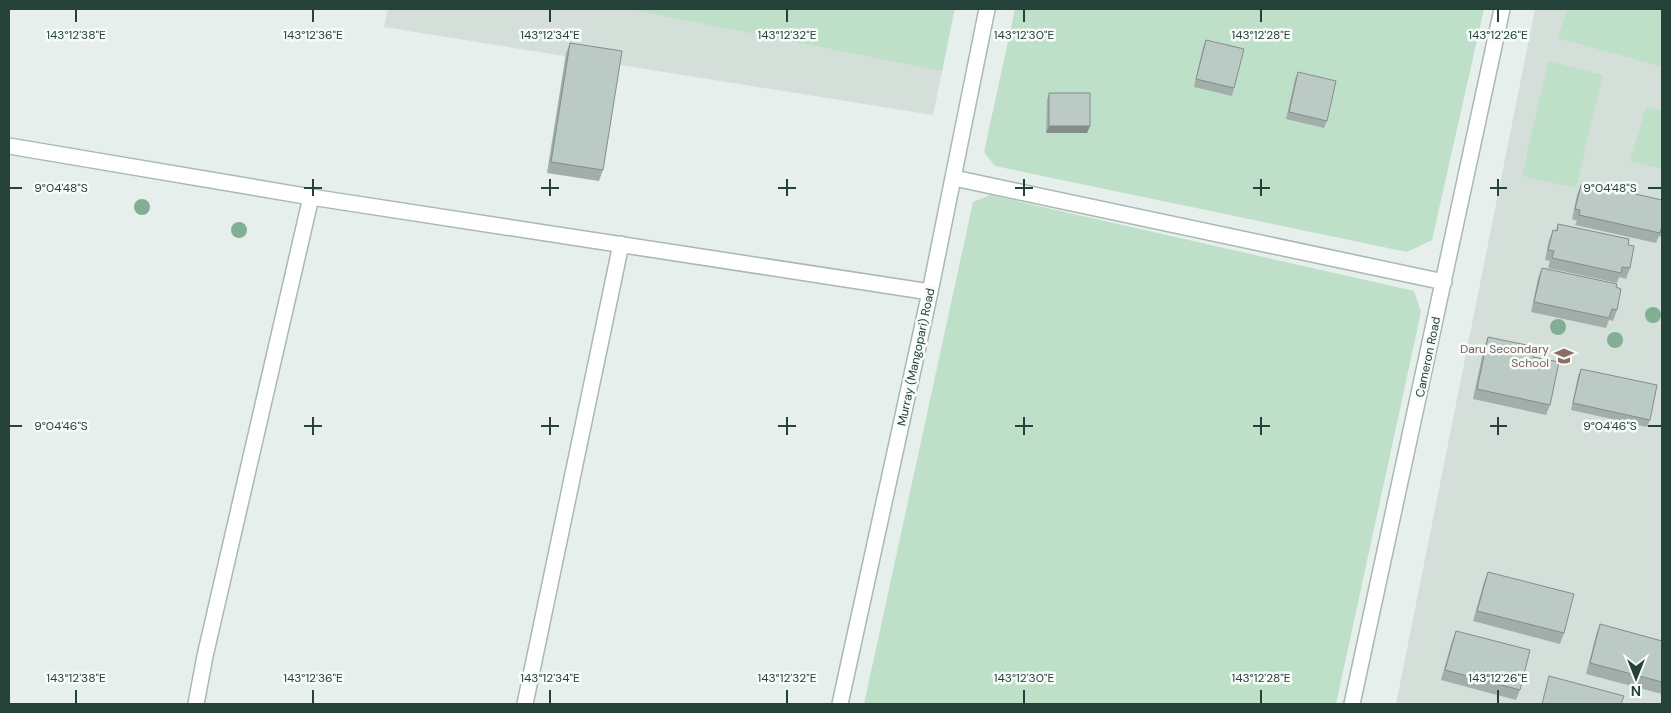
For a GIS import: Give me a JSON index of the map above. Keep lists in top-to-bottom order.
{
  "streets": {
    "street": ["Murray (Mangopari) Road", "Cameron Road"]
  },
  "places": {
    "school or university": ["Daru Secondary School"]
  },
  "north": "bottom",
  "coordinates": [
    "143°12'38\"E",
    "143°12'36\"E",
    "143°12'34\"E",
    "143°12'32\"E",
    "143°12'30\"E",
    "143°12'28\"E",
    "143°12'26\"E",
    "9°04'48\"S",
    "9°04'46\"S"
  ]
}
